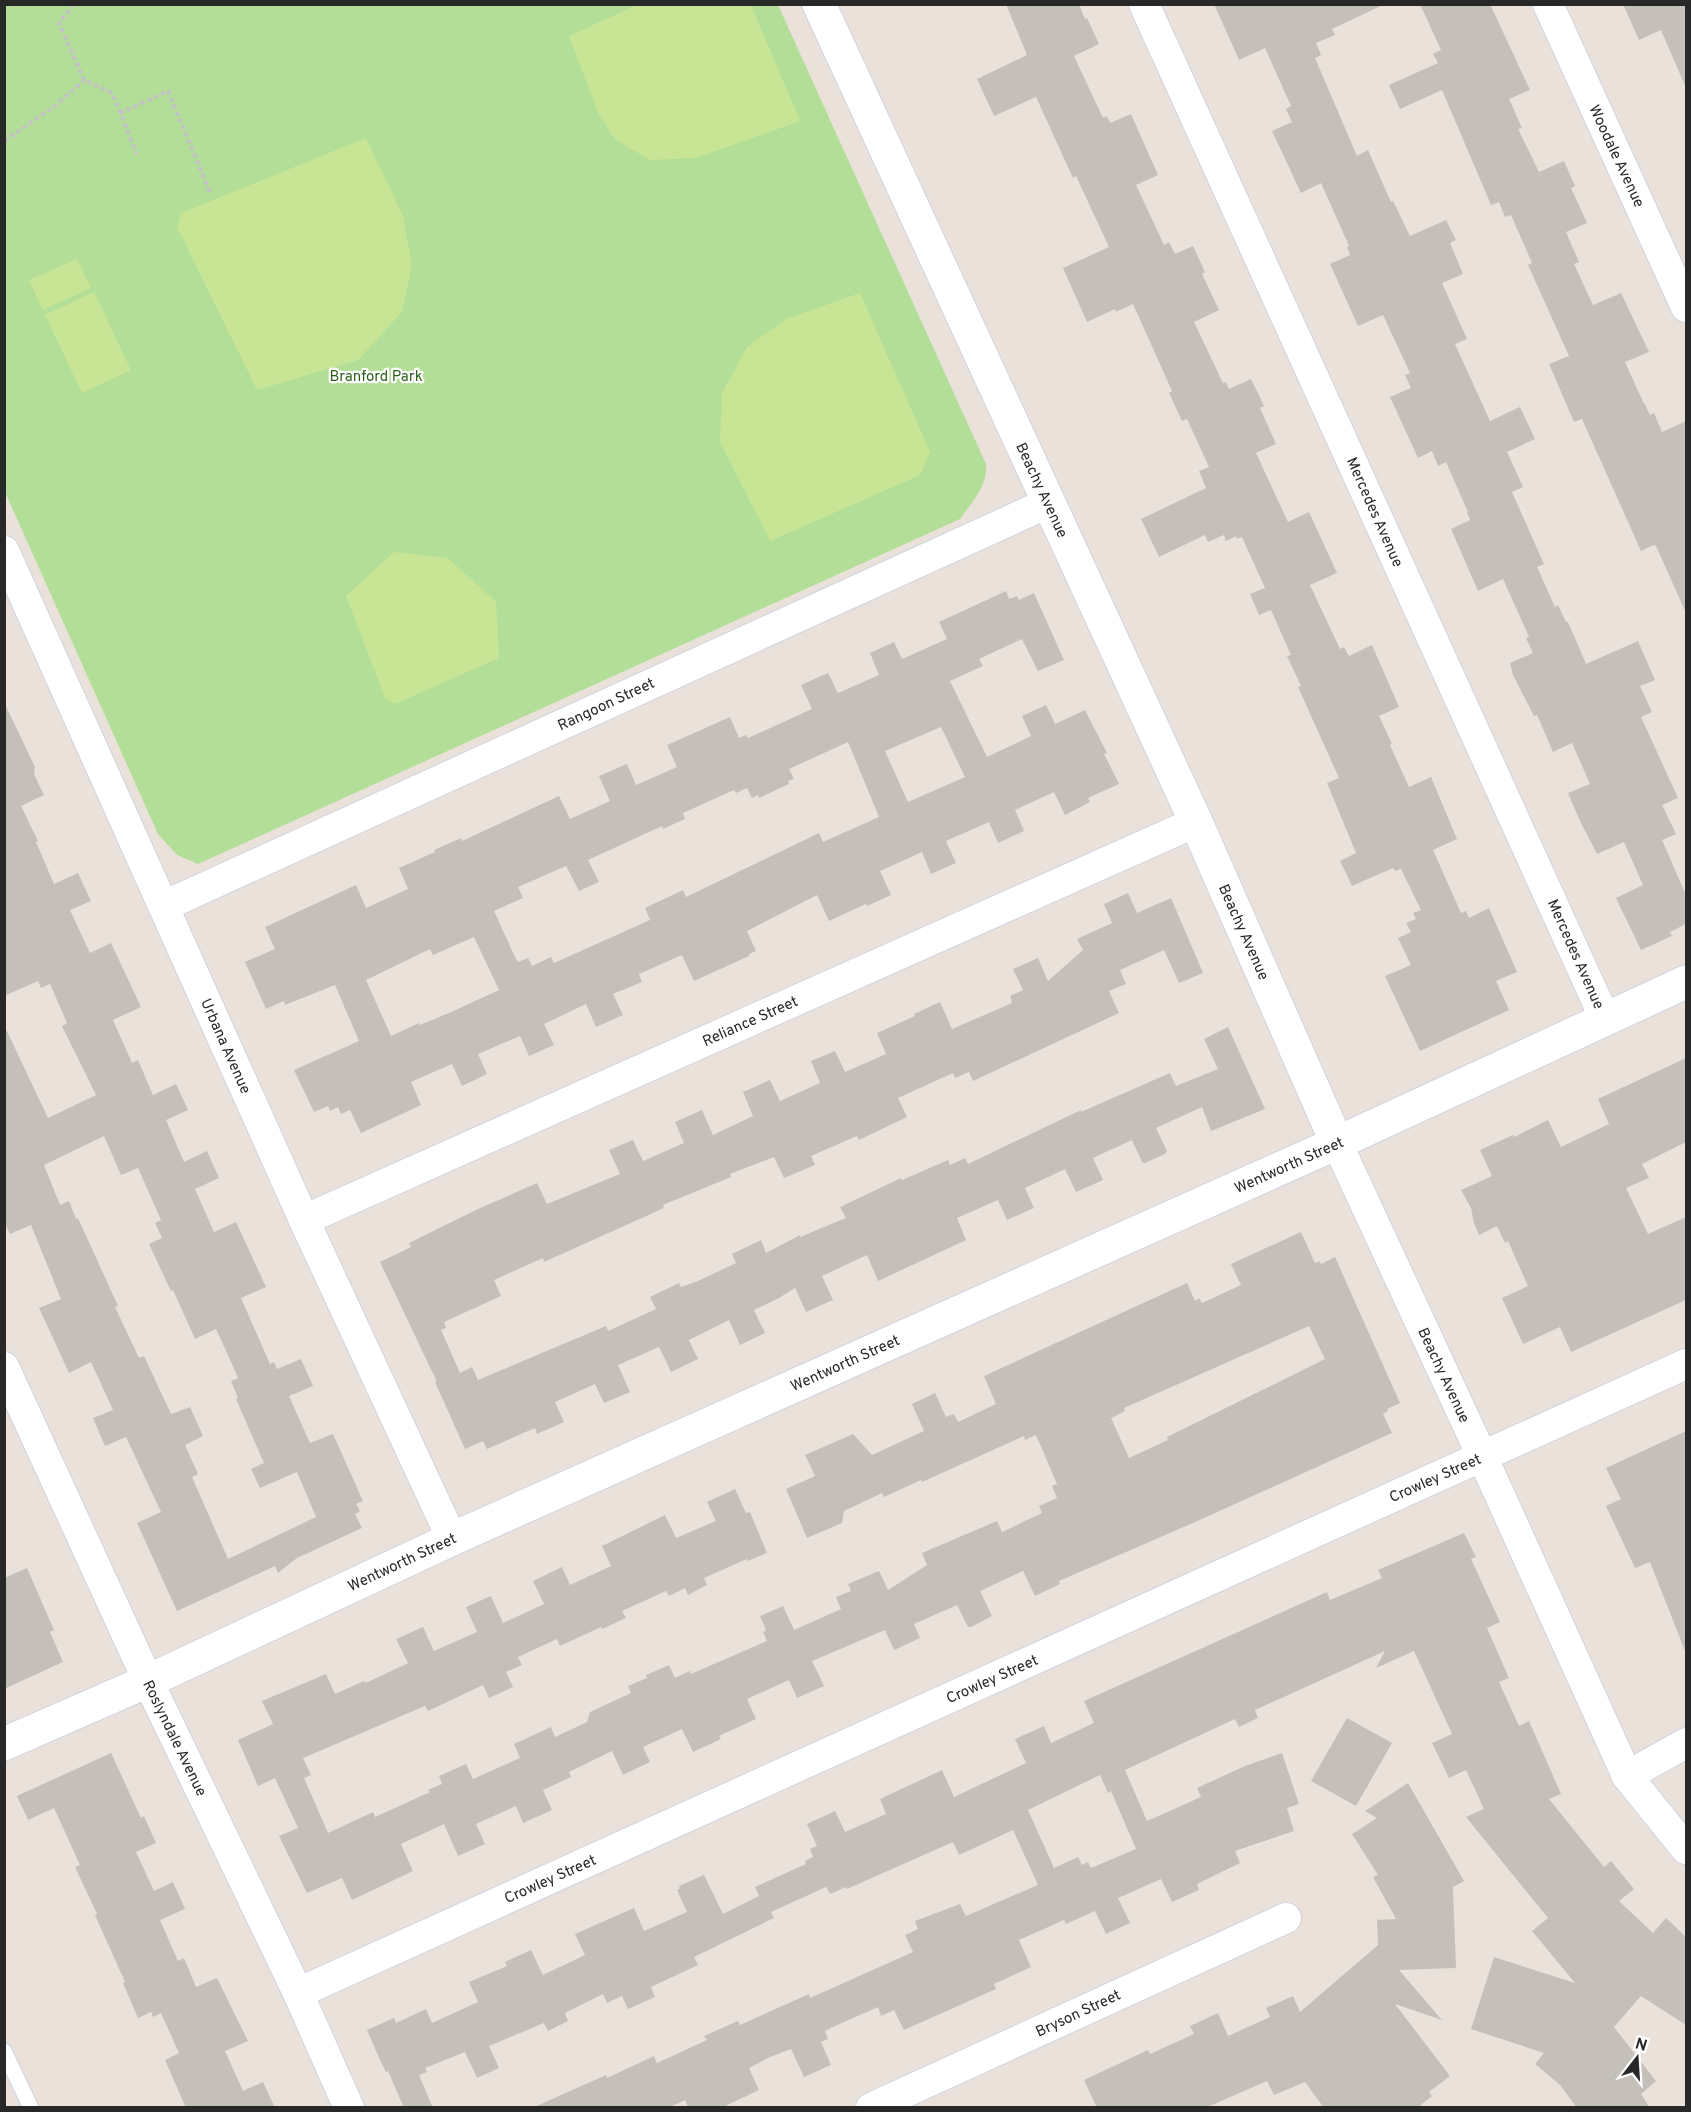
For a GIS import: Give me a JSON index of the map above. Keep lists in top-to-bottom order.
{
  "streets": {
    "street": [
      "Woodale Avenue",
      "Beachy Avenue",
      "Mercedes Avenue",
      "Rangoon Street",
      "Reliance Street",
      "Urbana Avenue",
      "Wentworth Street",
      "Crowley Street",
      "Roslyndale Avenue",
      "Bryson Street"
    ]
  },
  "crossings": [
    ["Beachy Avenue", "Rangoon Street"],
    ["Beachy Avenue", "Reliance Street"],
    ["Beachy Avenue", "Wentworth Street"],
    ["Beachy Avenue", "Crowley Street"],
    ["Mercedes Avenue", "Wentworth Street"],
    ["Rangoon Street", "Urbana Avenue"],
    ["Reliance Street", "Urbana Avenue"],
    ["Urbana Avenue", "Wentworth Street"],
    ["Wentworth Street", "Roslyndale Avenue"],
    ["Crowley Street", "Roslyndale Avenue"]
  ],
  "parks": ["Branford Park"],
  "north": "top"
}
